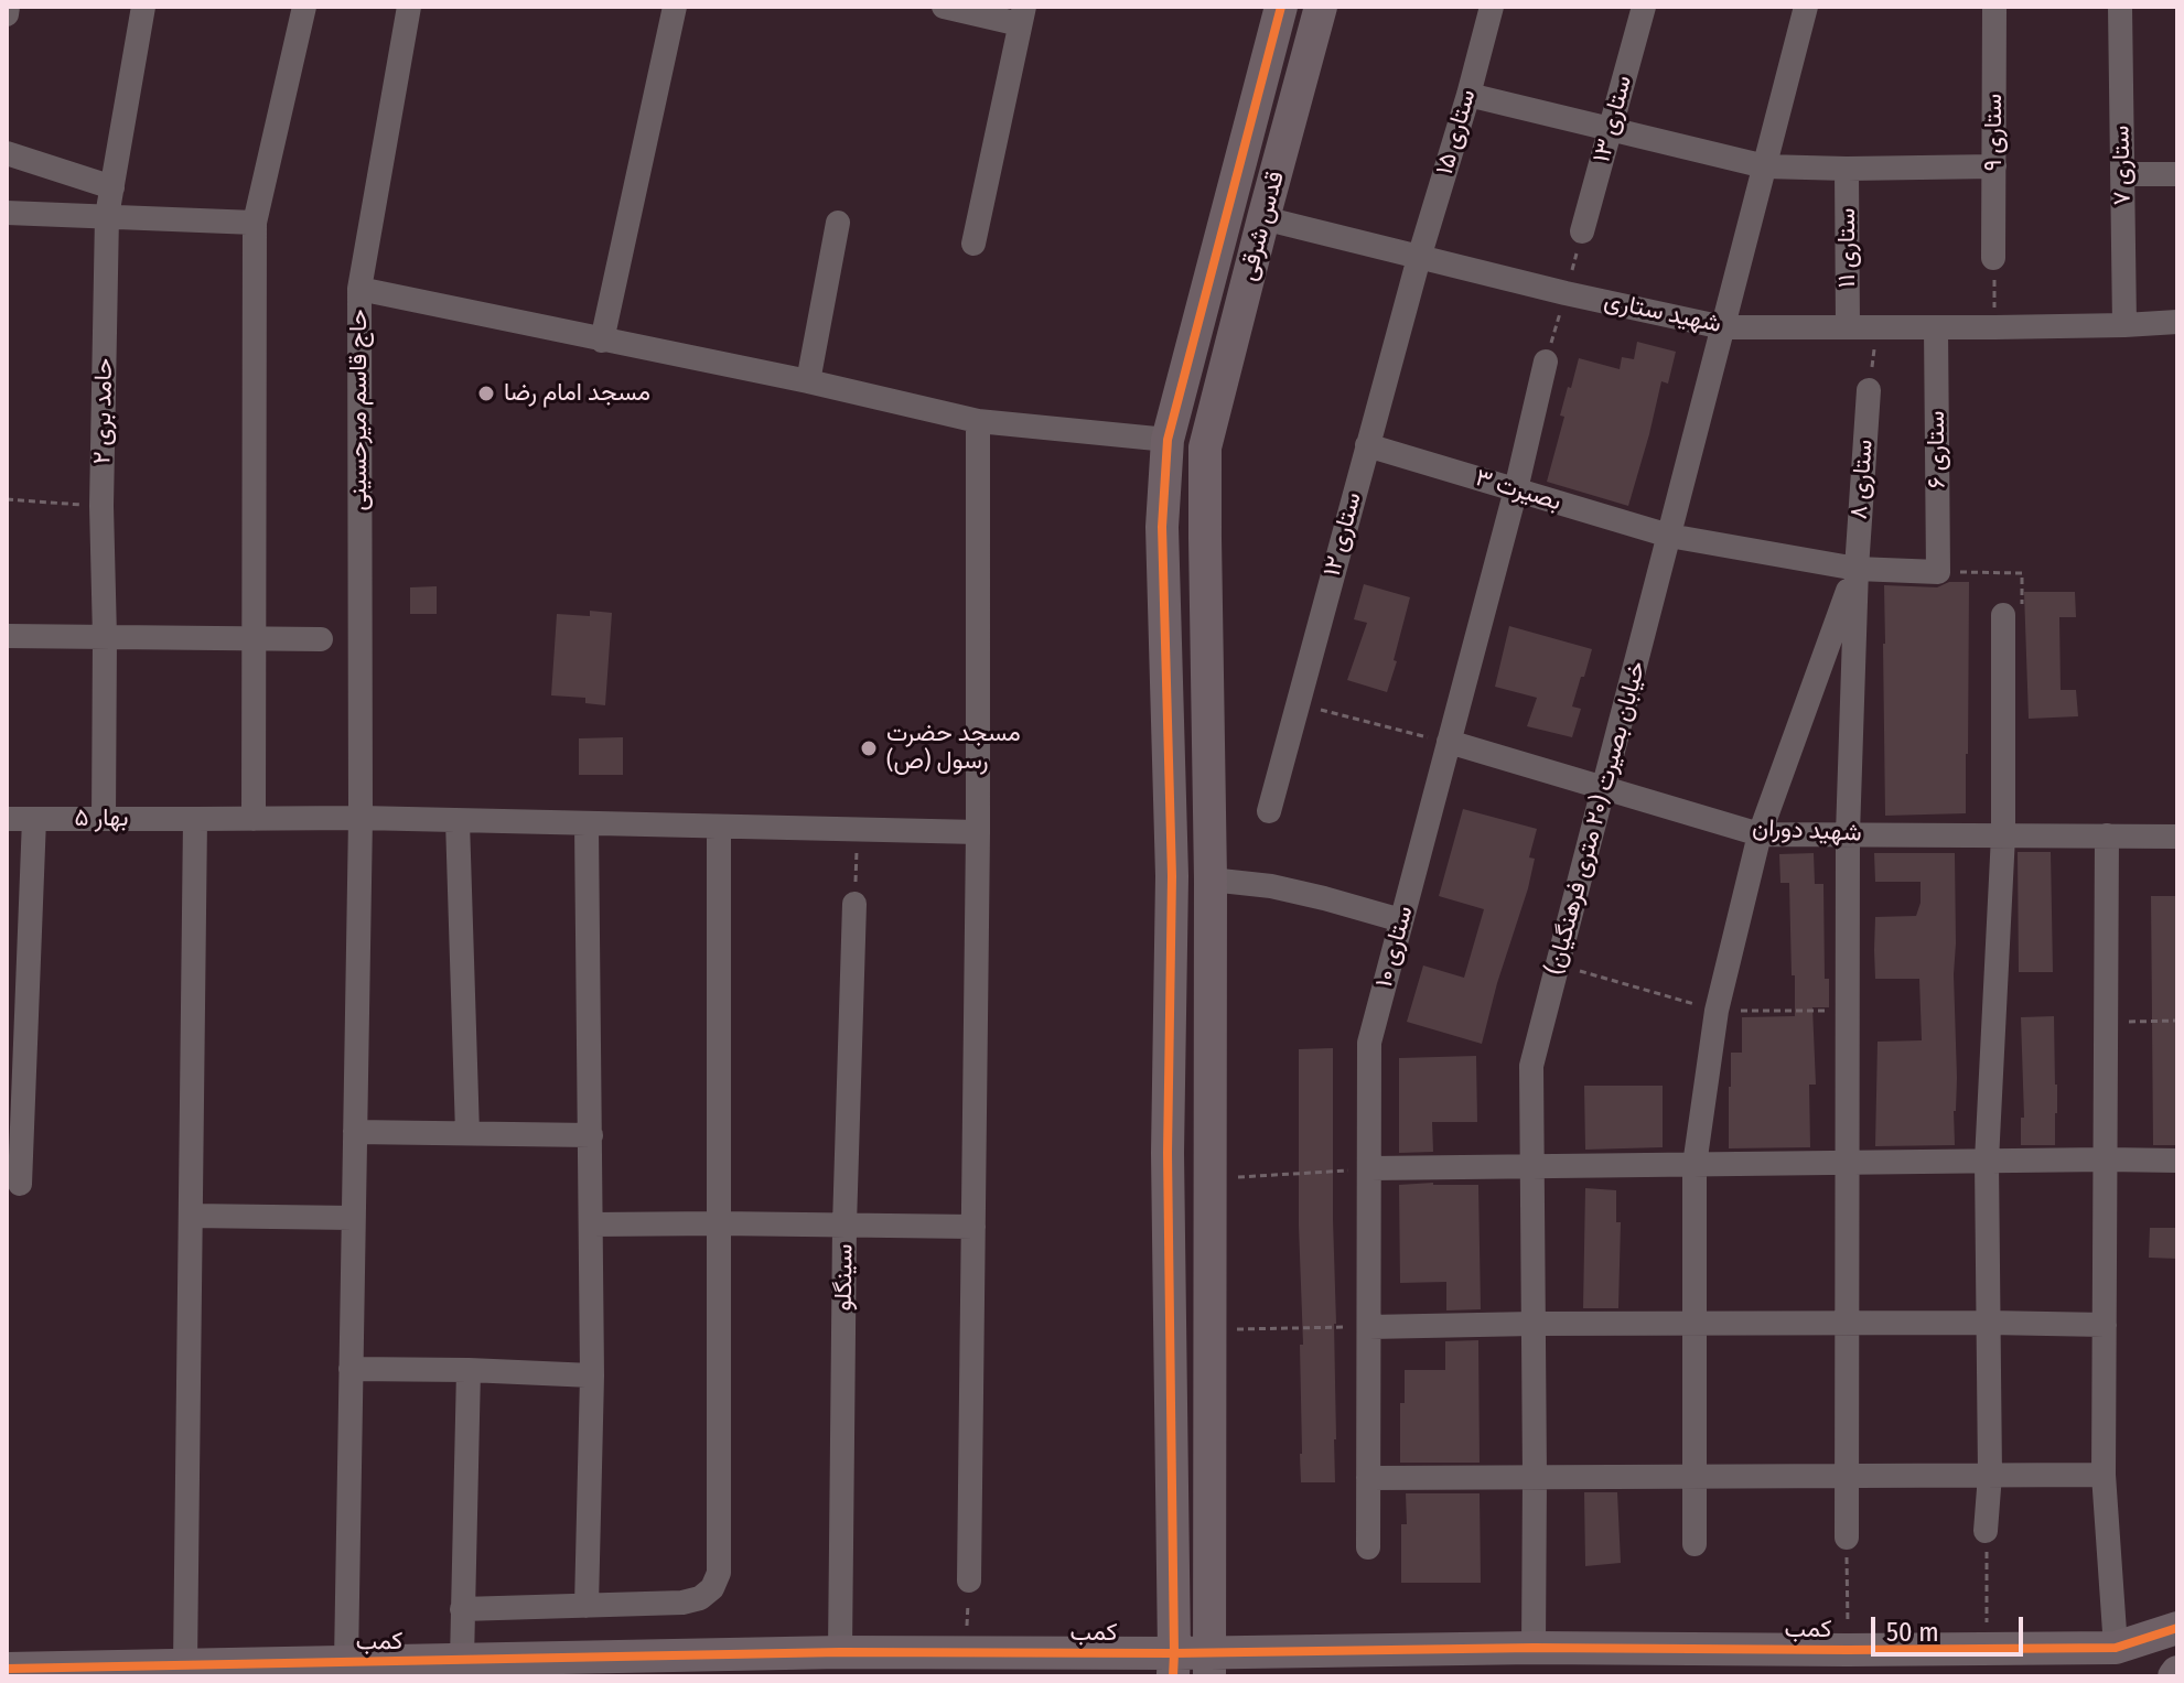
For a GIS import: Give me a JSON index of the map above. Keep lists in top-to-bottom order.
{
  "streets": {
    "street": [
      "ستاری ۱۳",
      "ستاری ۱۵",
      "ستاری ۹",
      "ستاری ۷",
      "قدس شرقی",
      "ستاری ۱۱",
      "شهید ستاری",
      "حاج قاسم میرحسینی",
      "حامد بری ۲",
      "ستاری ۶",
      "ستاری ۸",
      "بصیرت ۳",
      "ستاری ۱۲",
      "خیابان بصیرت (۲۰ متری فرهنگیان)",
      "بهار ۵",
      "شهید دوران",
      "ستاری ۱۰",
      "سینگلو",
      "کمب"
    ]
  },
  "crossings": [
    ["ستاری ۱۵", "شهید ستاری"],
    ["ستاری ۱۵", "ستاری ۱۲"],
    ["ستاری ۷", "شهید ستاری"],
    ["قدس شرقی", "شهید ستاری"],
    ["ستاری ۱۱", "شهید ستاری"],
    ["شهید ستاری", "ستاری ۶"],
    ["شهید ستاری", "ستاری ۱۲"],
    ["شهید ستاری", "خیابان بصیرت (۲۰ متری فرهنگیان)"],
    ["حاج قاسم میرحسینی", "بهار ۵"],
    ["حاج قاسم میرحسینی", "کمب"],
    ["حامد بری ۲", "بهار ۵"],
    ["ستاری ۶", "بصیرت ۳"],
    ["ستاری ۸", "بصیرت ۳"],
    ["بصیرت ۳", "ستاری ۱۲"],
    ["بصیرت ۳", "خیابان بصیرت (۲۰ متری فرهنگیان)"],
    ["بصیرت ۳", "ستاری ۱۰"],
    ["خیابان بصیرت (۲۰ متری فرهنگیان)", "شهید دوران"],
    ["خیابان بصیرت (۲۰ متری فرهنگیان)", "کمب"],
    ["شهید دوران", "ستاری ۱۰"],
    ["سینگلو", "کمب"]
  ],
  "places": ["مسجد امام رضا", "مسجد حضرت رسول (ص)"],
  "scale_bar": "50 m"
}
